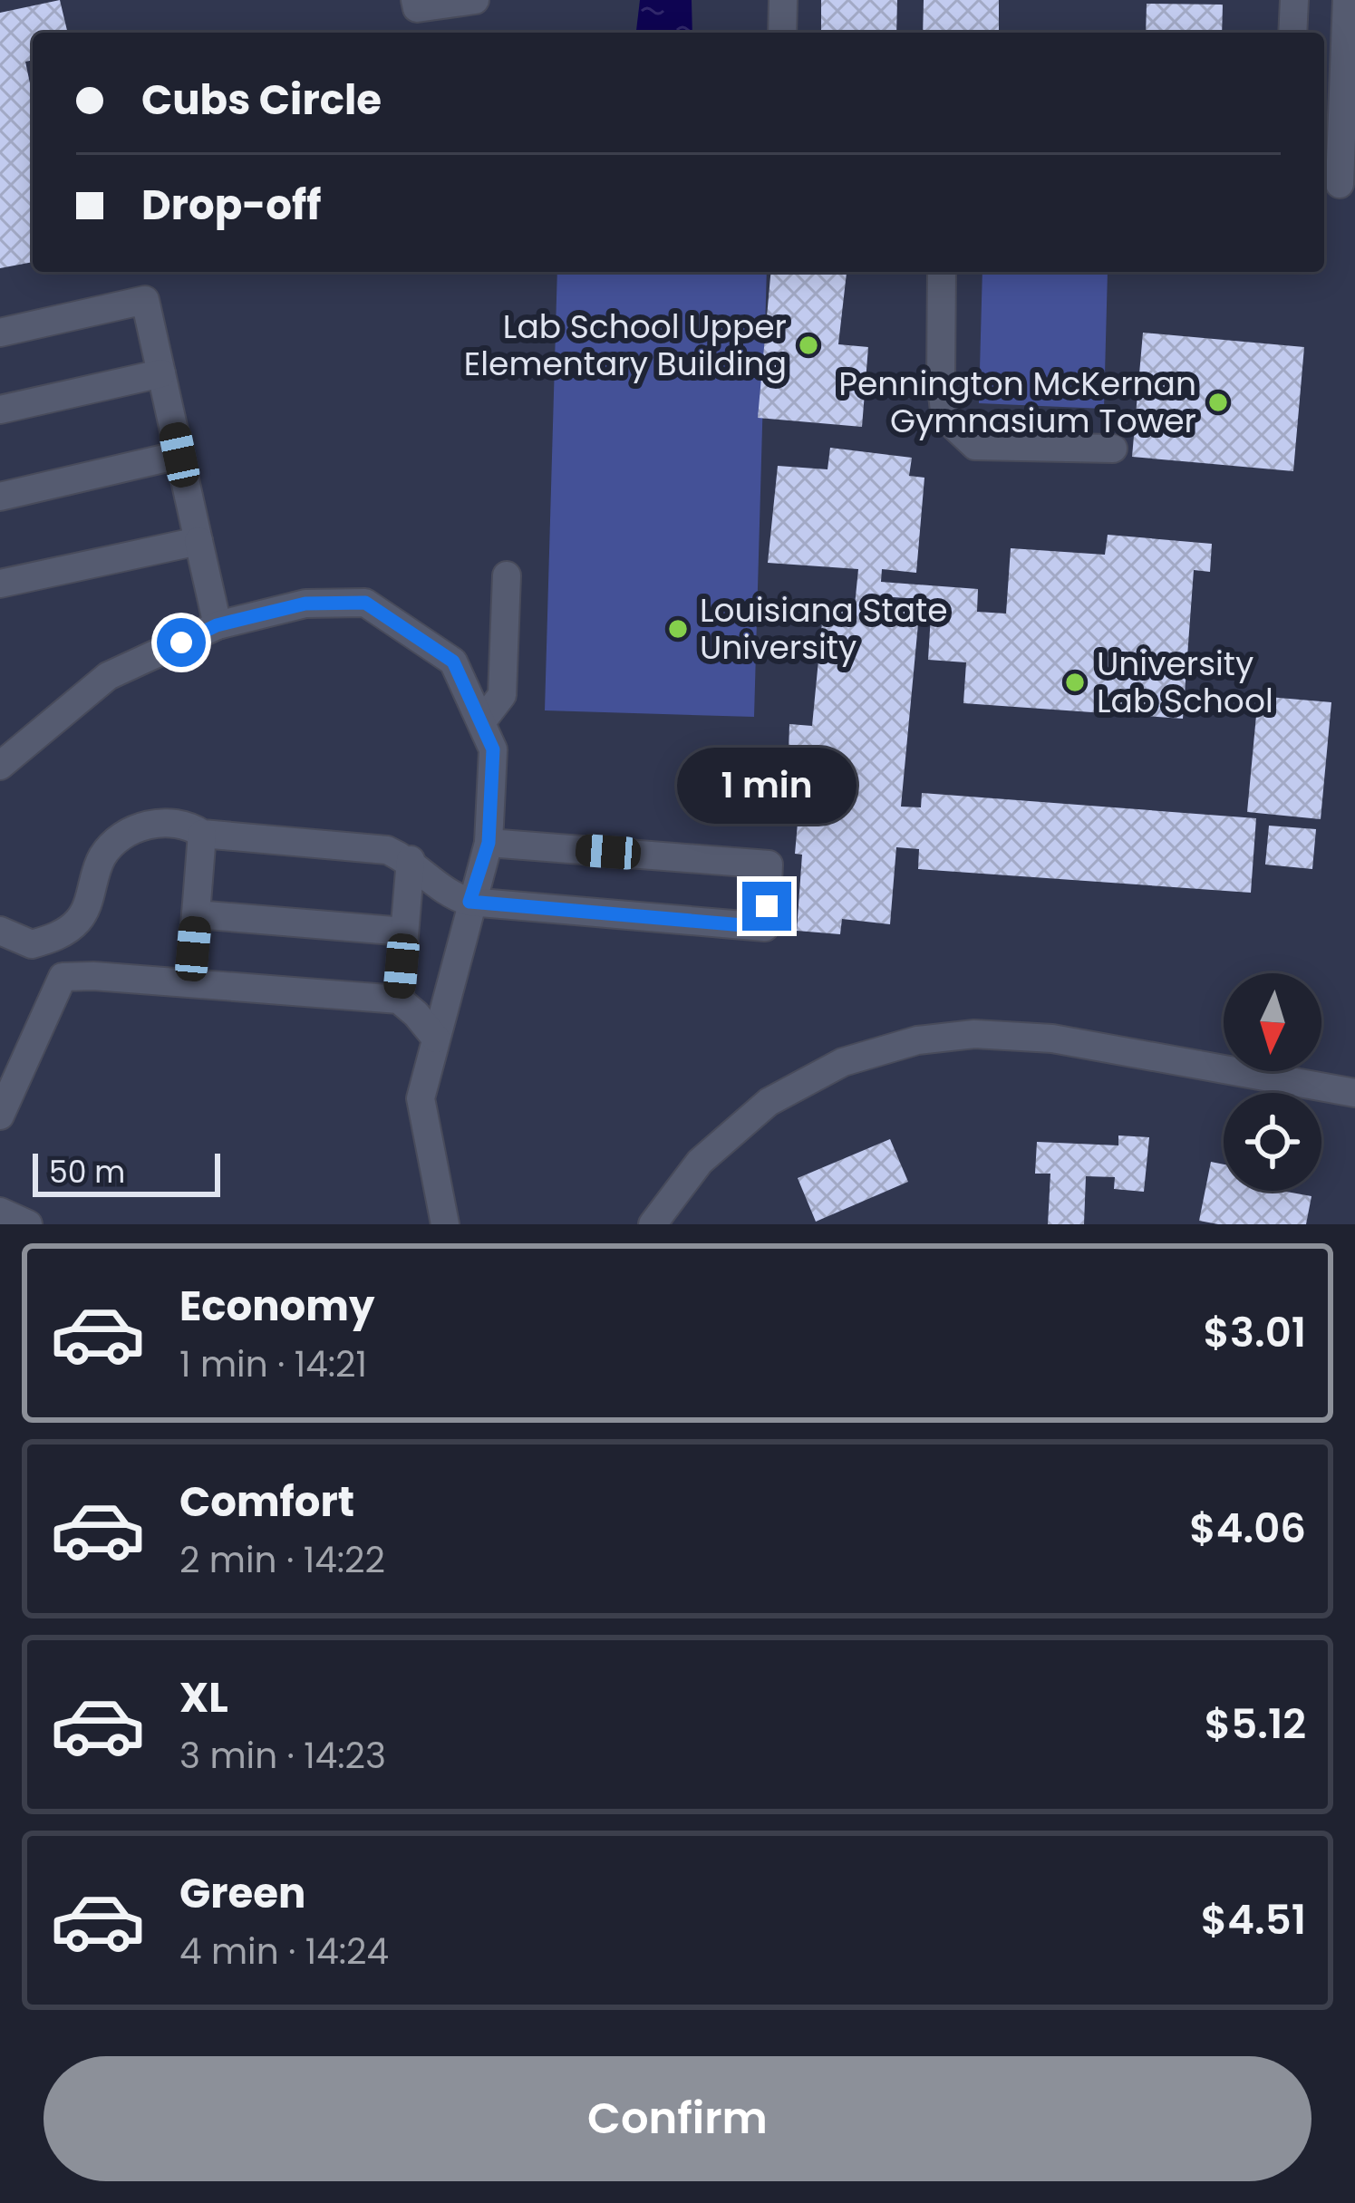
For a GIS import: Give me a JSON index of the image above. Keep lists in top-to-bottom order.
{
  "places": [
    "Lab School Upper Elementary Building",
    "Pennington McKernan Gymnasium Tower",
    "Louisiana State University",
    "University Lab School"
  ],
  "scale_bar": "50 m",
  "north": "bottom",
  "page": {
    "banner": ["Cubs Circle", "Drop-off"],
    "bubble": "1 min",
    "scale": "50 m",
    "list": [
      {
        "name": "Economy",
        "note": "1 min · 14:21",
        "value": "$3.01"
      },
      {
        "name": "Comfort",
        "note": "2 min · 14:22",
        "value": "$4.06"
      },
      {
        "name": "XL",
        "note": "3 min · 14:23",
        "value": "$5.12"
      },
      {
        "name": "Green",
        "note": "4 min · 14:24",
        "value": "$4.51"
      }
    ],
    "buttons": "Confirm"
  }
}
